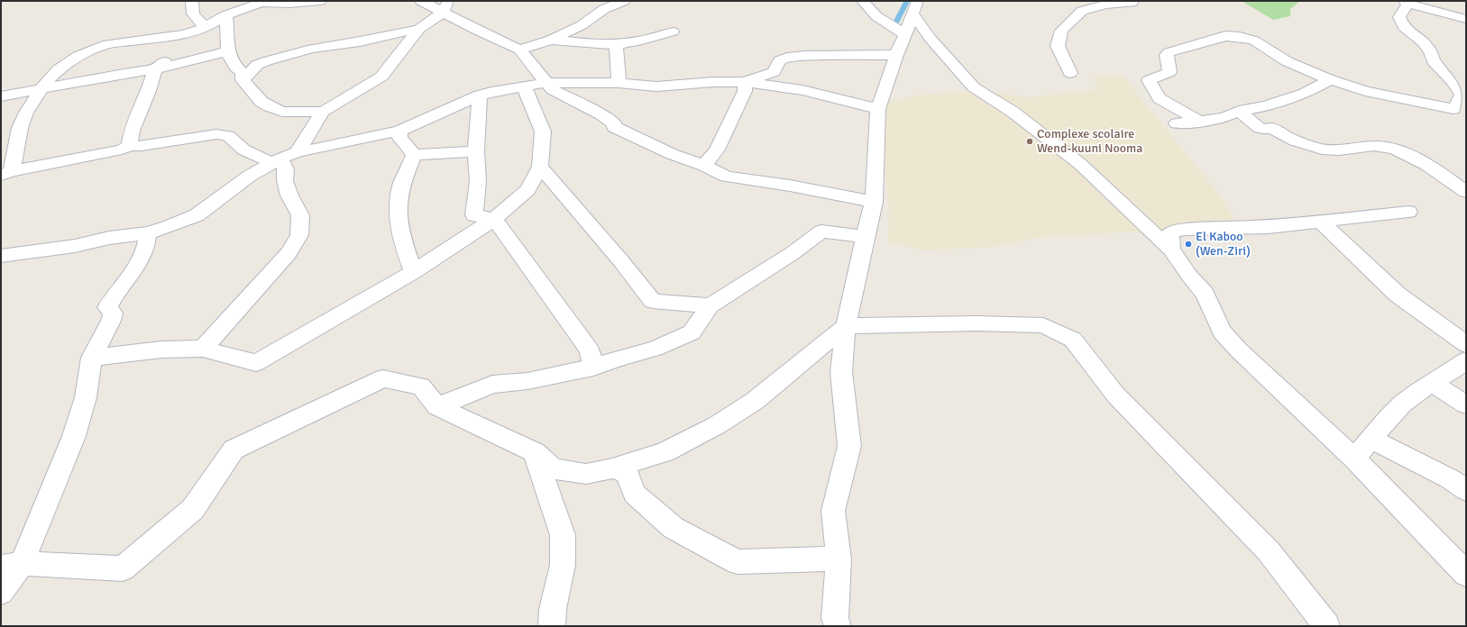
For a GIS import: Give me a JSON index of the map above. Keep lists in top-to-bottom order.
{
  "places": ["Complexe scolaire Wend-kuuni Nooma", "El Kaboo (Wen-Ziri)"]
}
